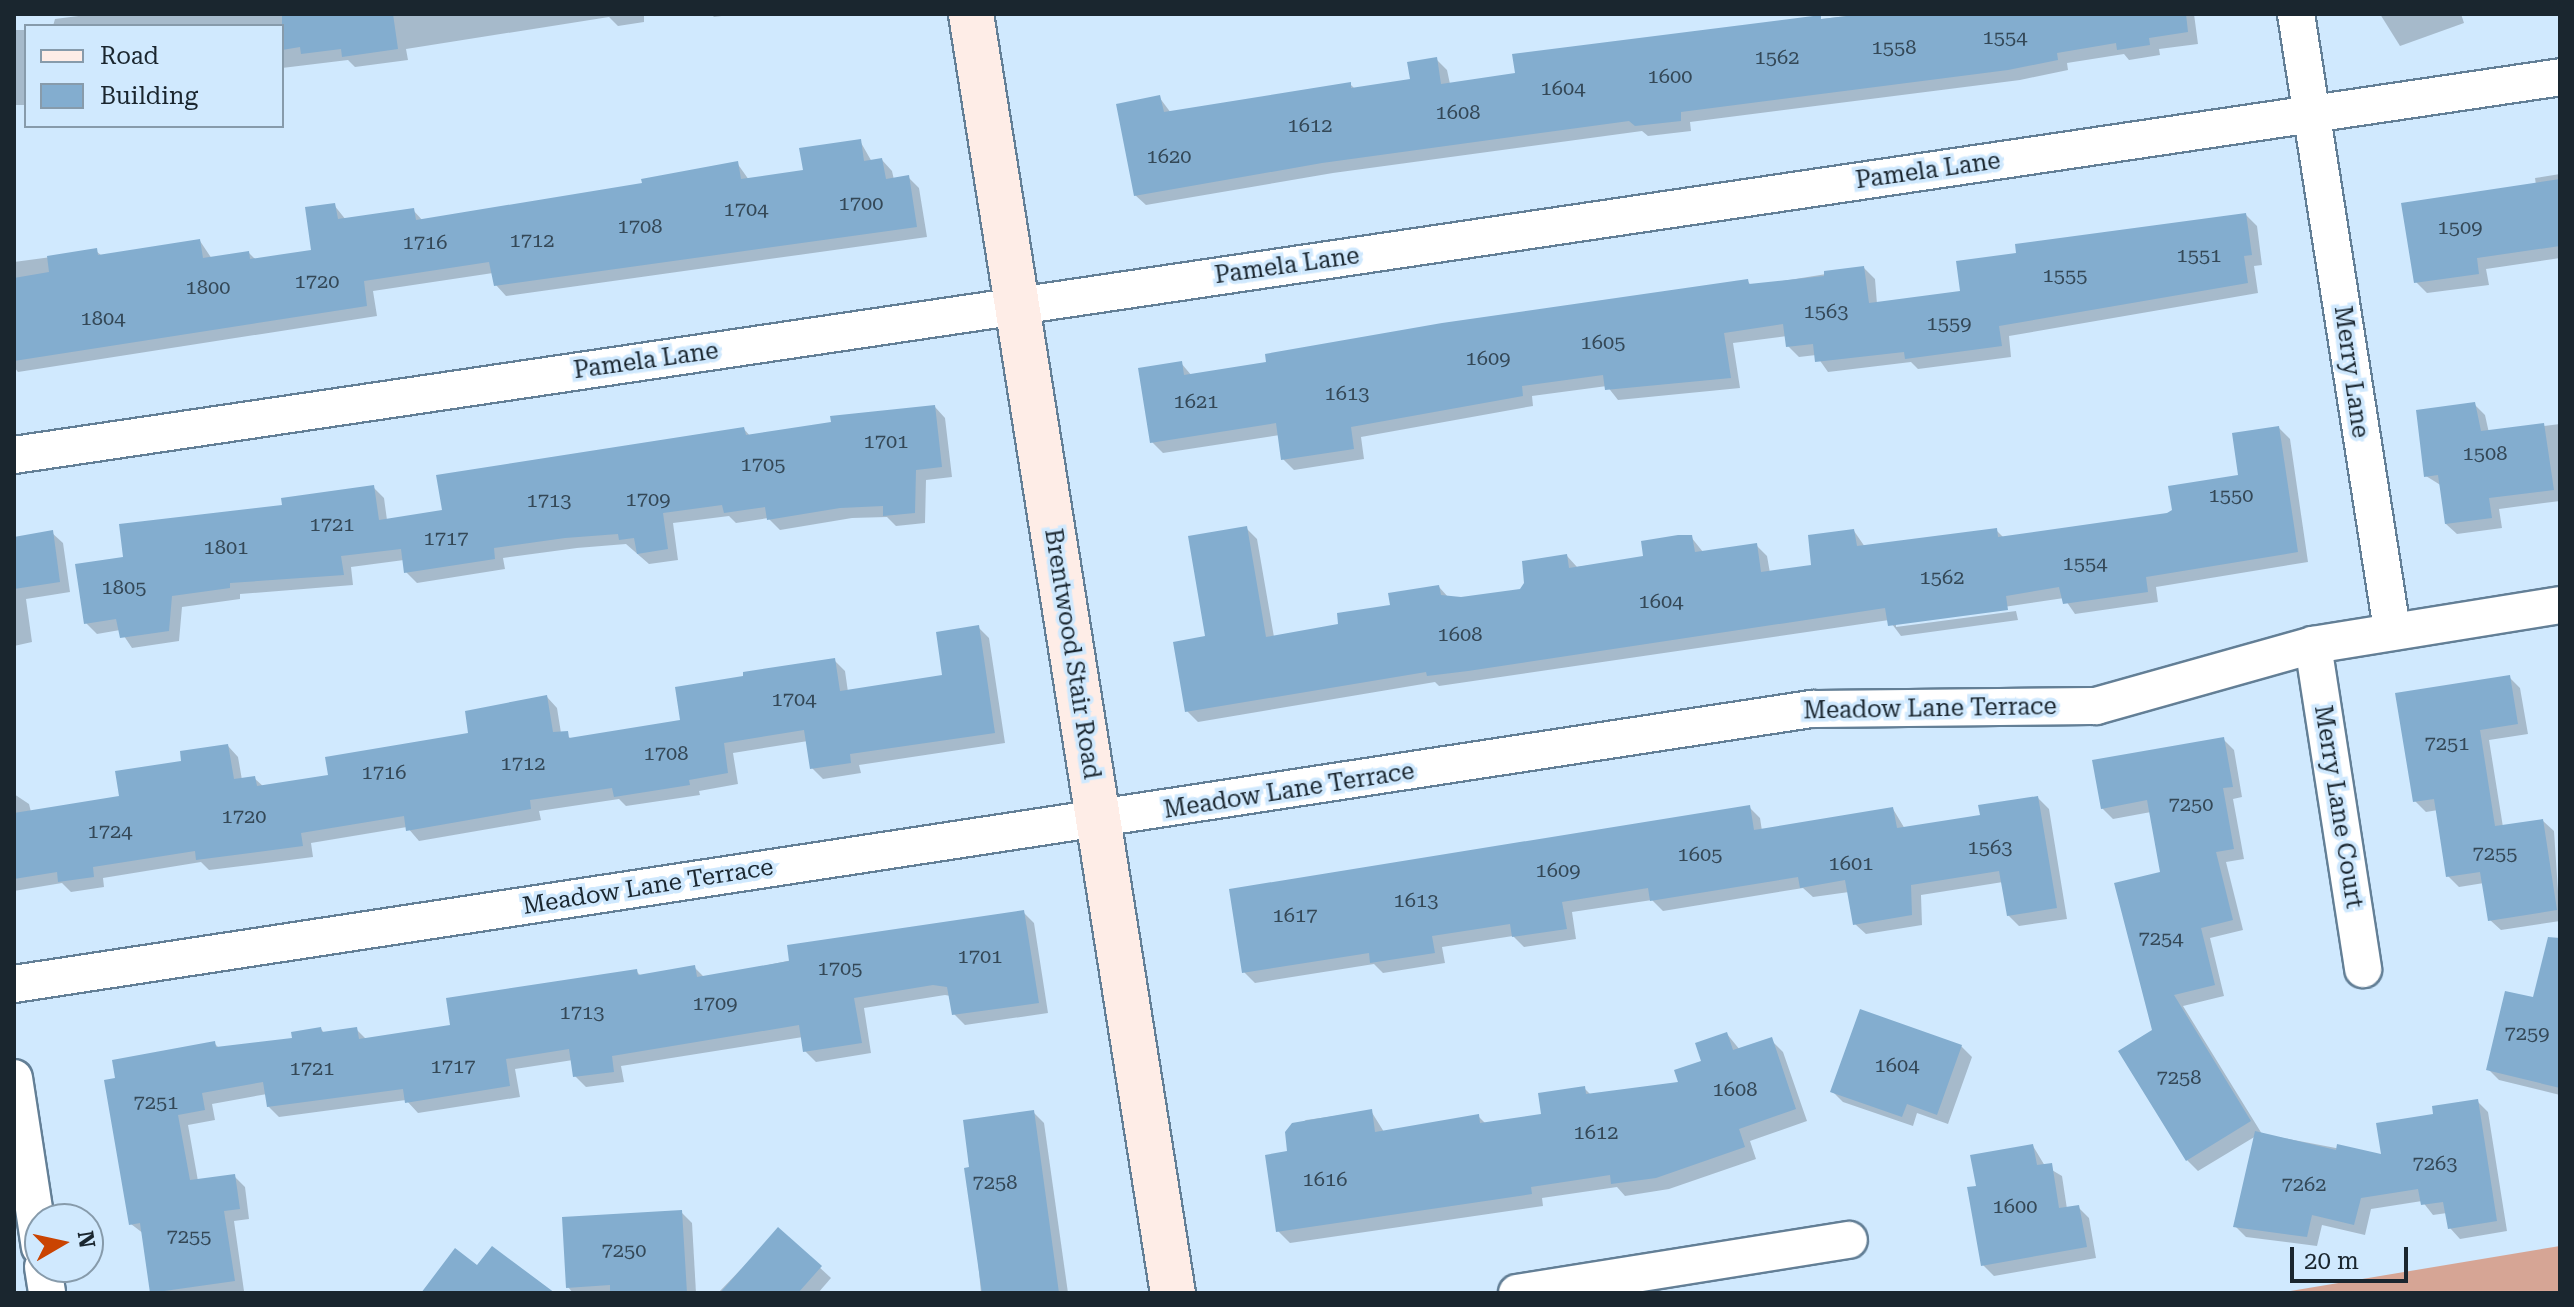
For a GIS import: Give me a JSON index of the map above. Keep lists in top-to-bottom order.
{
  "streets": {
    "main road": ["Brentwood Stair Road"],
    "street": [
      "Pamela Lane",
      "Merry Lane",
      "Meadow Lane Terrace",
      "Merry Lane Court"
    ]
  },
  "crossings": [
    ["Pamela Lane", "Merry Lane"],
    ["Pamela Lane", "Brentwood Stair Road"],
    ["Merry Lane", "Meadow Lane Terrace"],
    ["Brentwood Stair Road", "Meadow Lane Terrace"],
    ["Meadow Lane Terrace", "Merry Lane Court"]
  ],
  "house_numbers": [
    "1554",
    "1558",
    "1562",
    "1600",
    "1604",
    "1608",
    "1612",
    "1620",
    "1700",
    "1704",
    "1708",
    "1509",
    "1712",
    "1716",
    "1551",
    "1555",
    "1720",
    "1800",
    "1563",
    "1804",
    "1559",
    "1605",
    "1609",
    "1613",
    "1621",
    "1701",
    "1508",
    "1705",
    "1550",
    "1709",
    "1713",
    "1721",
    "1717",
    "1801",
    "1554",
    "1562",
    "1805",
    "1604",
    "1608",
    "1704",
    "7251",
    "1708",
    "1712",
    "1716",
    "7250",
    "1720",
    "1724",
    "1563",
    "7255",
    "1605",
    "1601",
    "1609",
    "1613",
    "1617",
    "7254",
    "1701",
    "1705",
    "1709",
    "1713",
    "7259",
    "1604",
    "1717",
    "1721",
    "7258",
    "1608",
    "7251",
    "1612",
    "7263",
    "1616",
    "7258",
    "7262",
    "1600",
    "7255",
    "7250"
  ],
  "legend": ["Road", "Building"],
  "scale_bar": "20 m",
  "north": "right"
}
